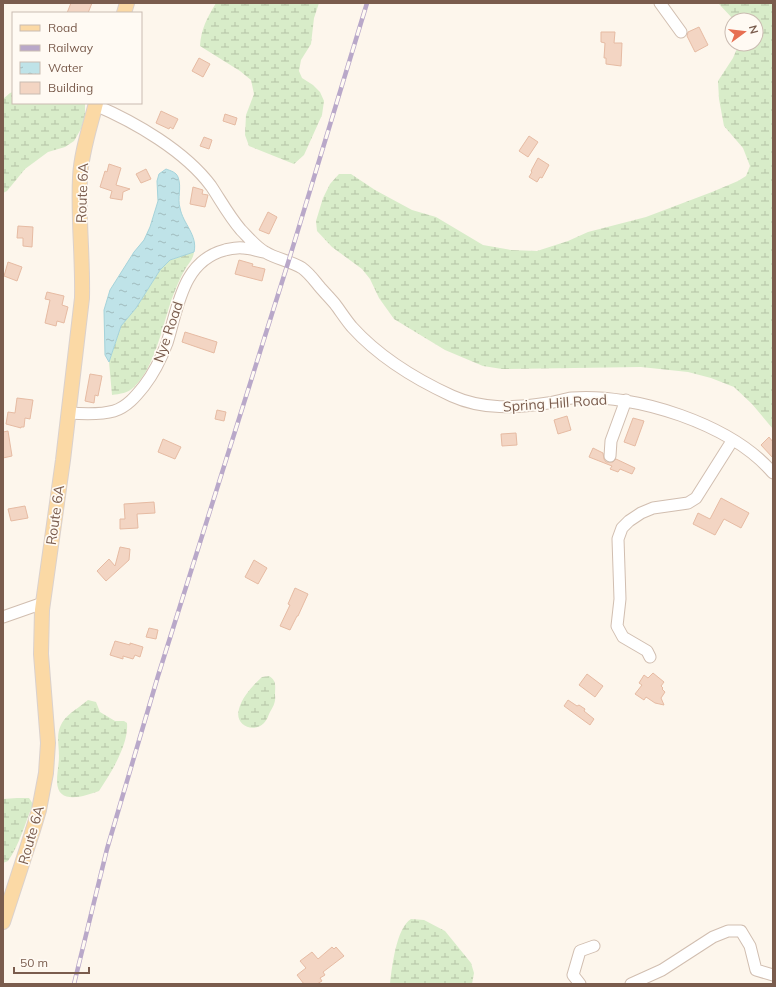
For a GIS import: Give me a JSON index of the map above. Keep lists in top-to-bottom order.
{
  "streets": {
    "main road": ["Route 6A"],
    "street": ["Nye Road", "Spring Hill Road"]
  },
  "crossings": [
    ["Route 6A", "Nye Road"],
    ["Route 6A", "Spring Hill Road"],
    ["Nye Road", "Spring Hill Road"]
  ],
  "legend": [
    "Road",
    "Railway",
    "Water",
    "Building"
  ],
  "scale_bar": "50 m",
  "north": "right"
}
